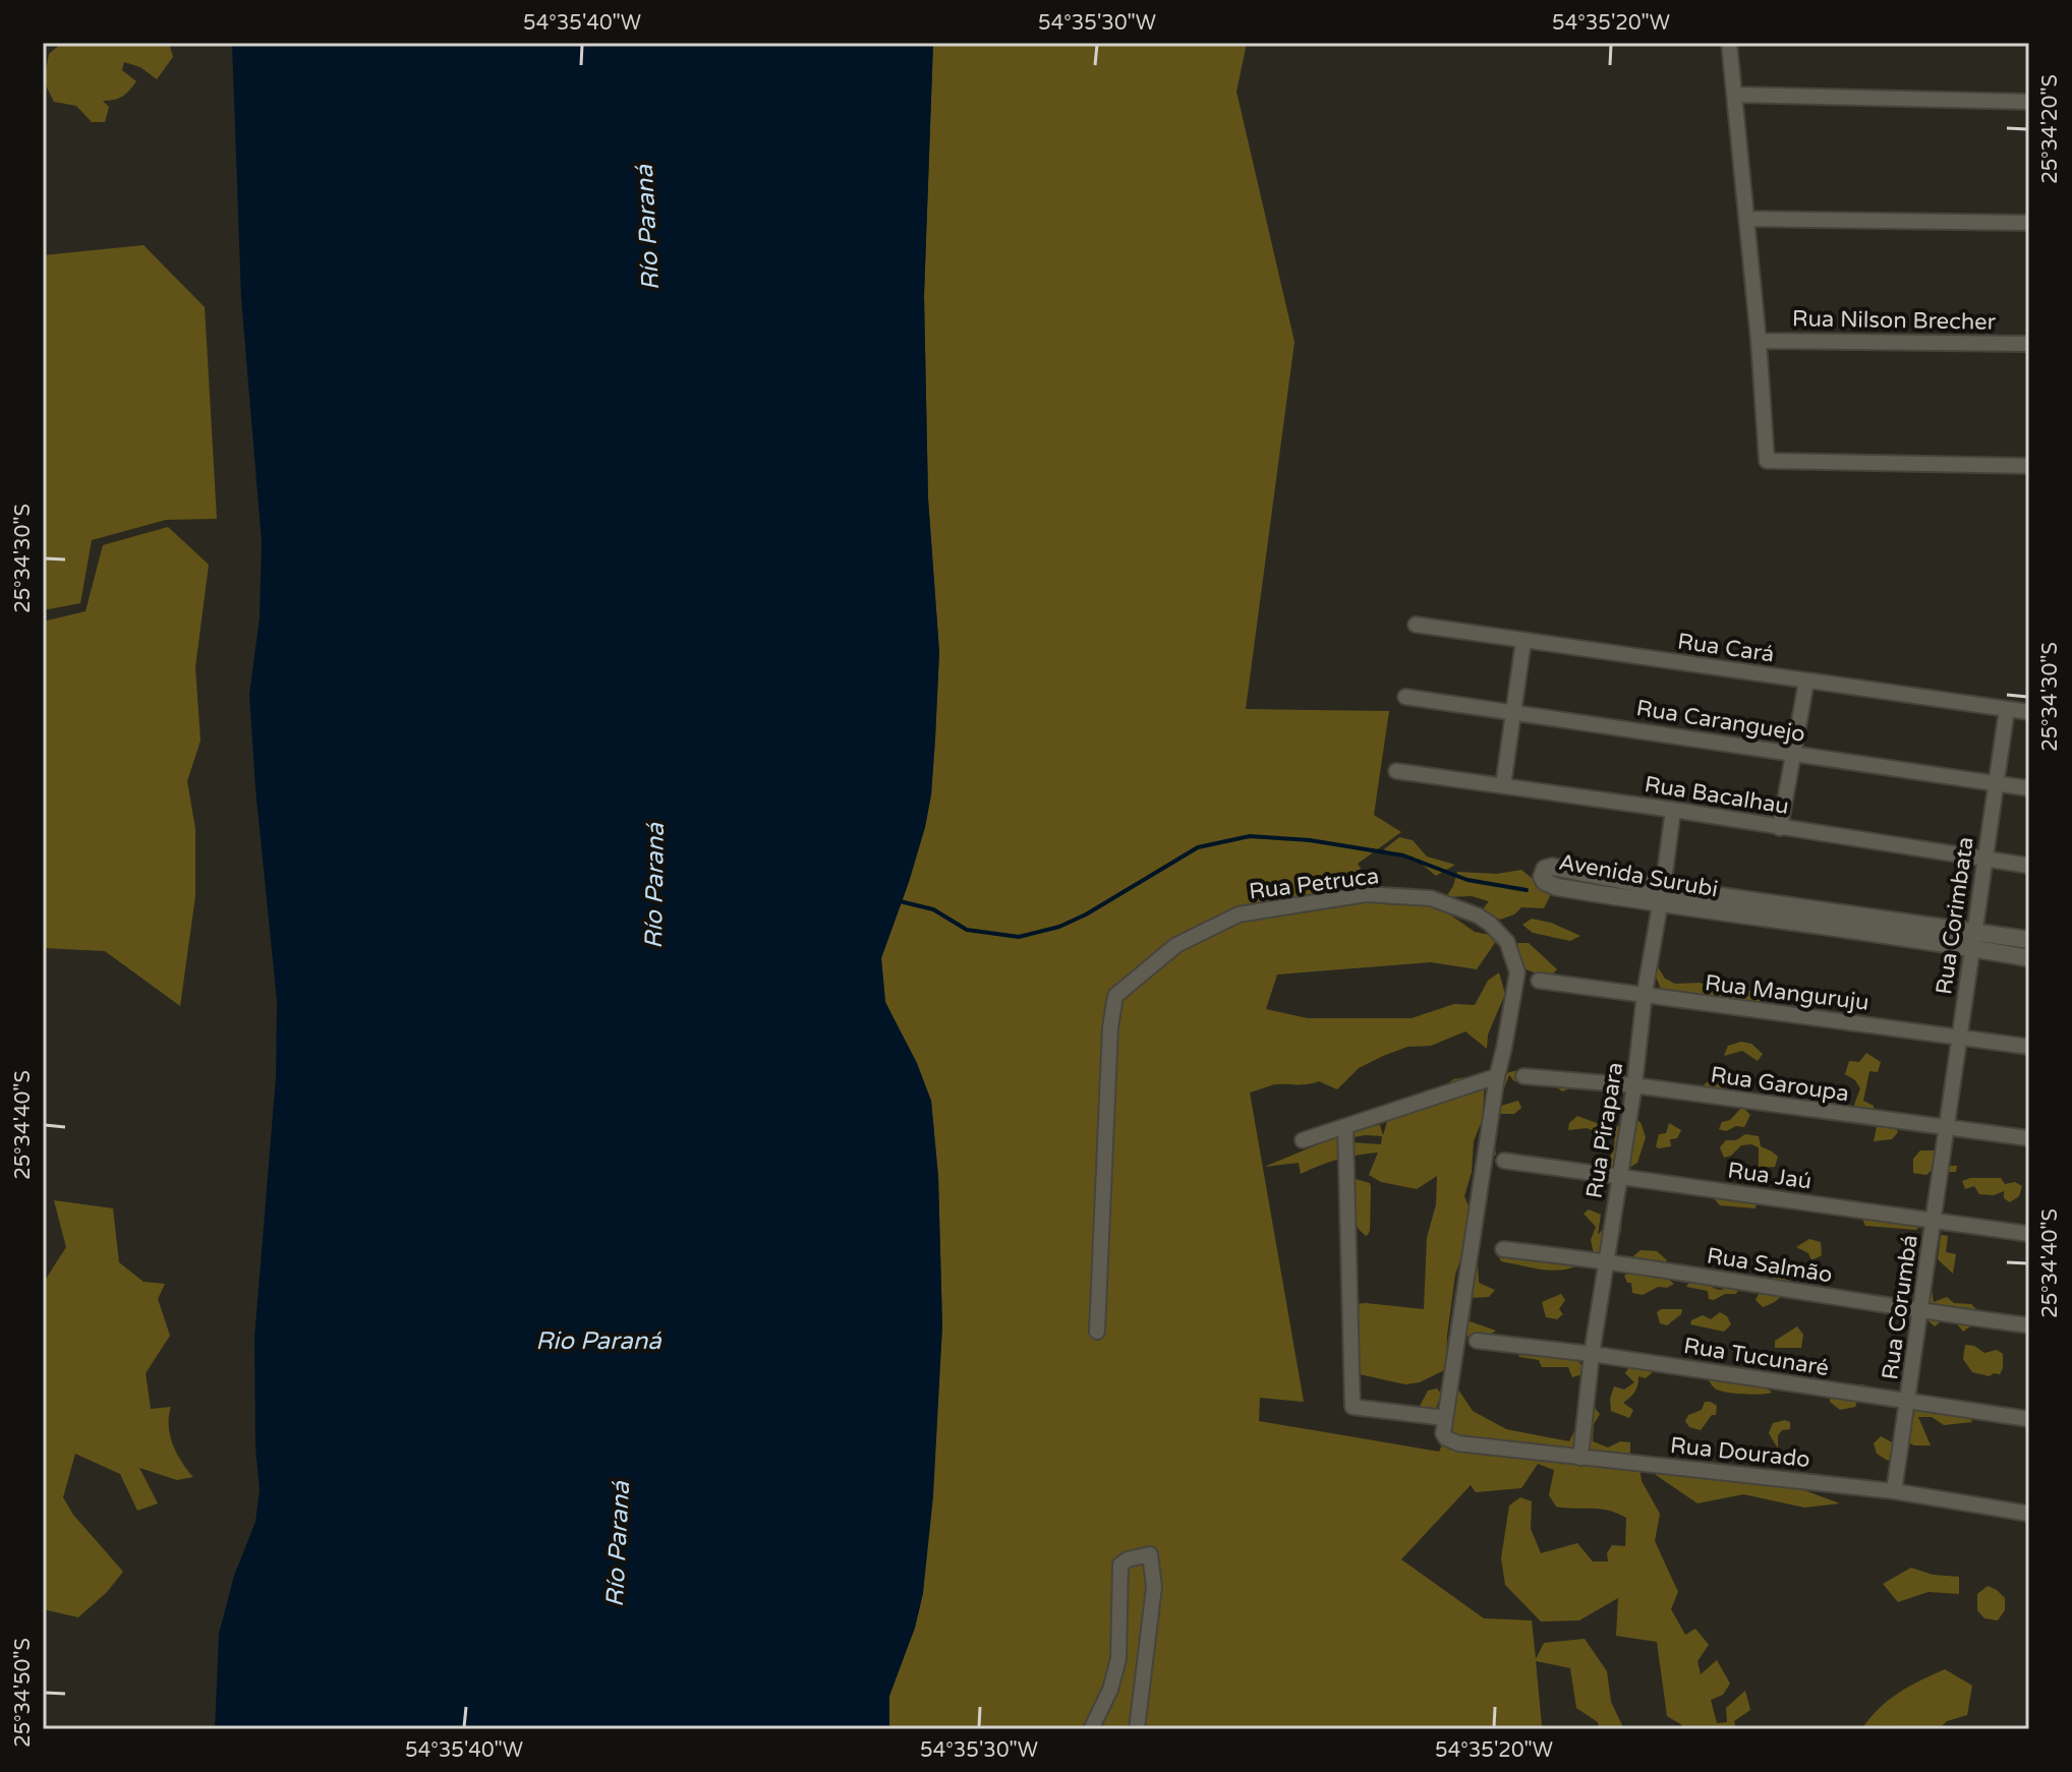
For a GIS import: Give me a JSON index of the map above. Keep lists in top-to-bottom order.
{
  "streets": {
    "street": [
      "Rua Nilson Brecher",
      "Rua Cará",
      "Rua Caranguejo",
      "Rua Bacalhau",
      "Avenida Surubi",
      "Rua Petruca",
      "Rua Corimbata",
      "Rua Manguruju",
      "Rua Garoupa",
      "Rua Pirapara",
      "Rua Jaú",
      "Rua Salmão",
      "Rua Corumbá",
      "Rua Tucunaré",
      "Rua Dourado"
    ]
  },
  "crossings": [
    ["Rua Cará", "Rua Corimbata"],
    ["Rua Caranguejo", "Rua Corimbata"],
    ["Rua Bacalhau", "Rua Corimbata"],
    ["Rua Bacalhau", "Rua Pirapara"],
    ["Avenida Surubi", "Rua Corimbata"],
    ["Avenida Surubi", "Rua Pirapara"],
    ["Rua Petruca", "Rua Dourado"],
    ["Rua Corimbata", "Rua Manguruju"],
    ["Rua Corimbata", "Rua Garoupa"],
    ["Rua Corimbata", "Rua Corumbá"],
    ["Rua Manguruju", "Rua Pirapara"],
    ["Rua Garoupa", "Rua Pirapara"],
    ["Rua Garoupa", "Rua Corumbá"],
    ["Rua Pirapara", "Rua Jaú"],
    ["Rua Pirapara", "Rua Salmão"],
    ["Rua Pirapara", "Rua Tucunaré"],
    ["Rua Pirapara", "Rua Dourado"],
    ["Rua Jaú", "Rua Corumbá"],
    ["Rua Salmão", "Rua Corumbá"],
    ["Rua Corumbá", "Rua Tucunaré"],
    ["Rua Corumbá", "Rua Dourado"]
  ],
  "water": ["Río Paraná", "Rio Paraná"],
  "coordinates": [
    "54°35'40\"W",
    "54°35'30\"W",
    "54°35'20\"W",
    "25°34'20\"S",
    "25°34'30\"S",
    "25°34'40\"S",
    "25°34'50\"S"
  ]
}
